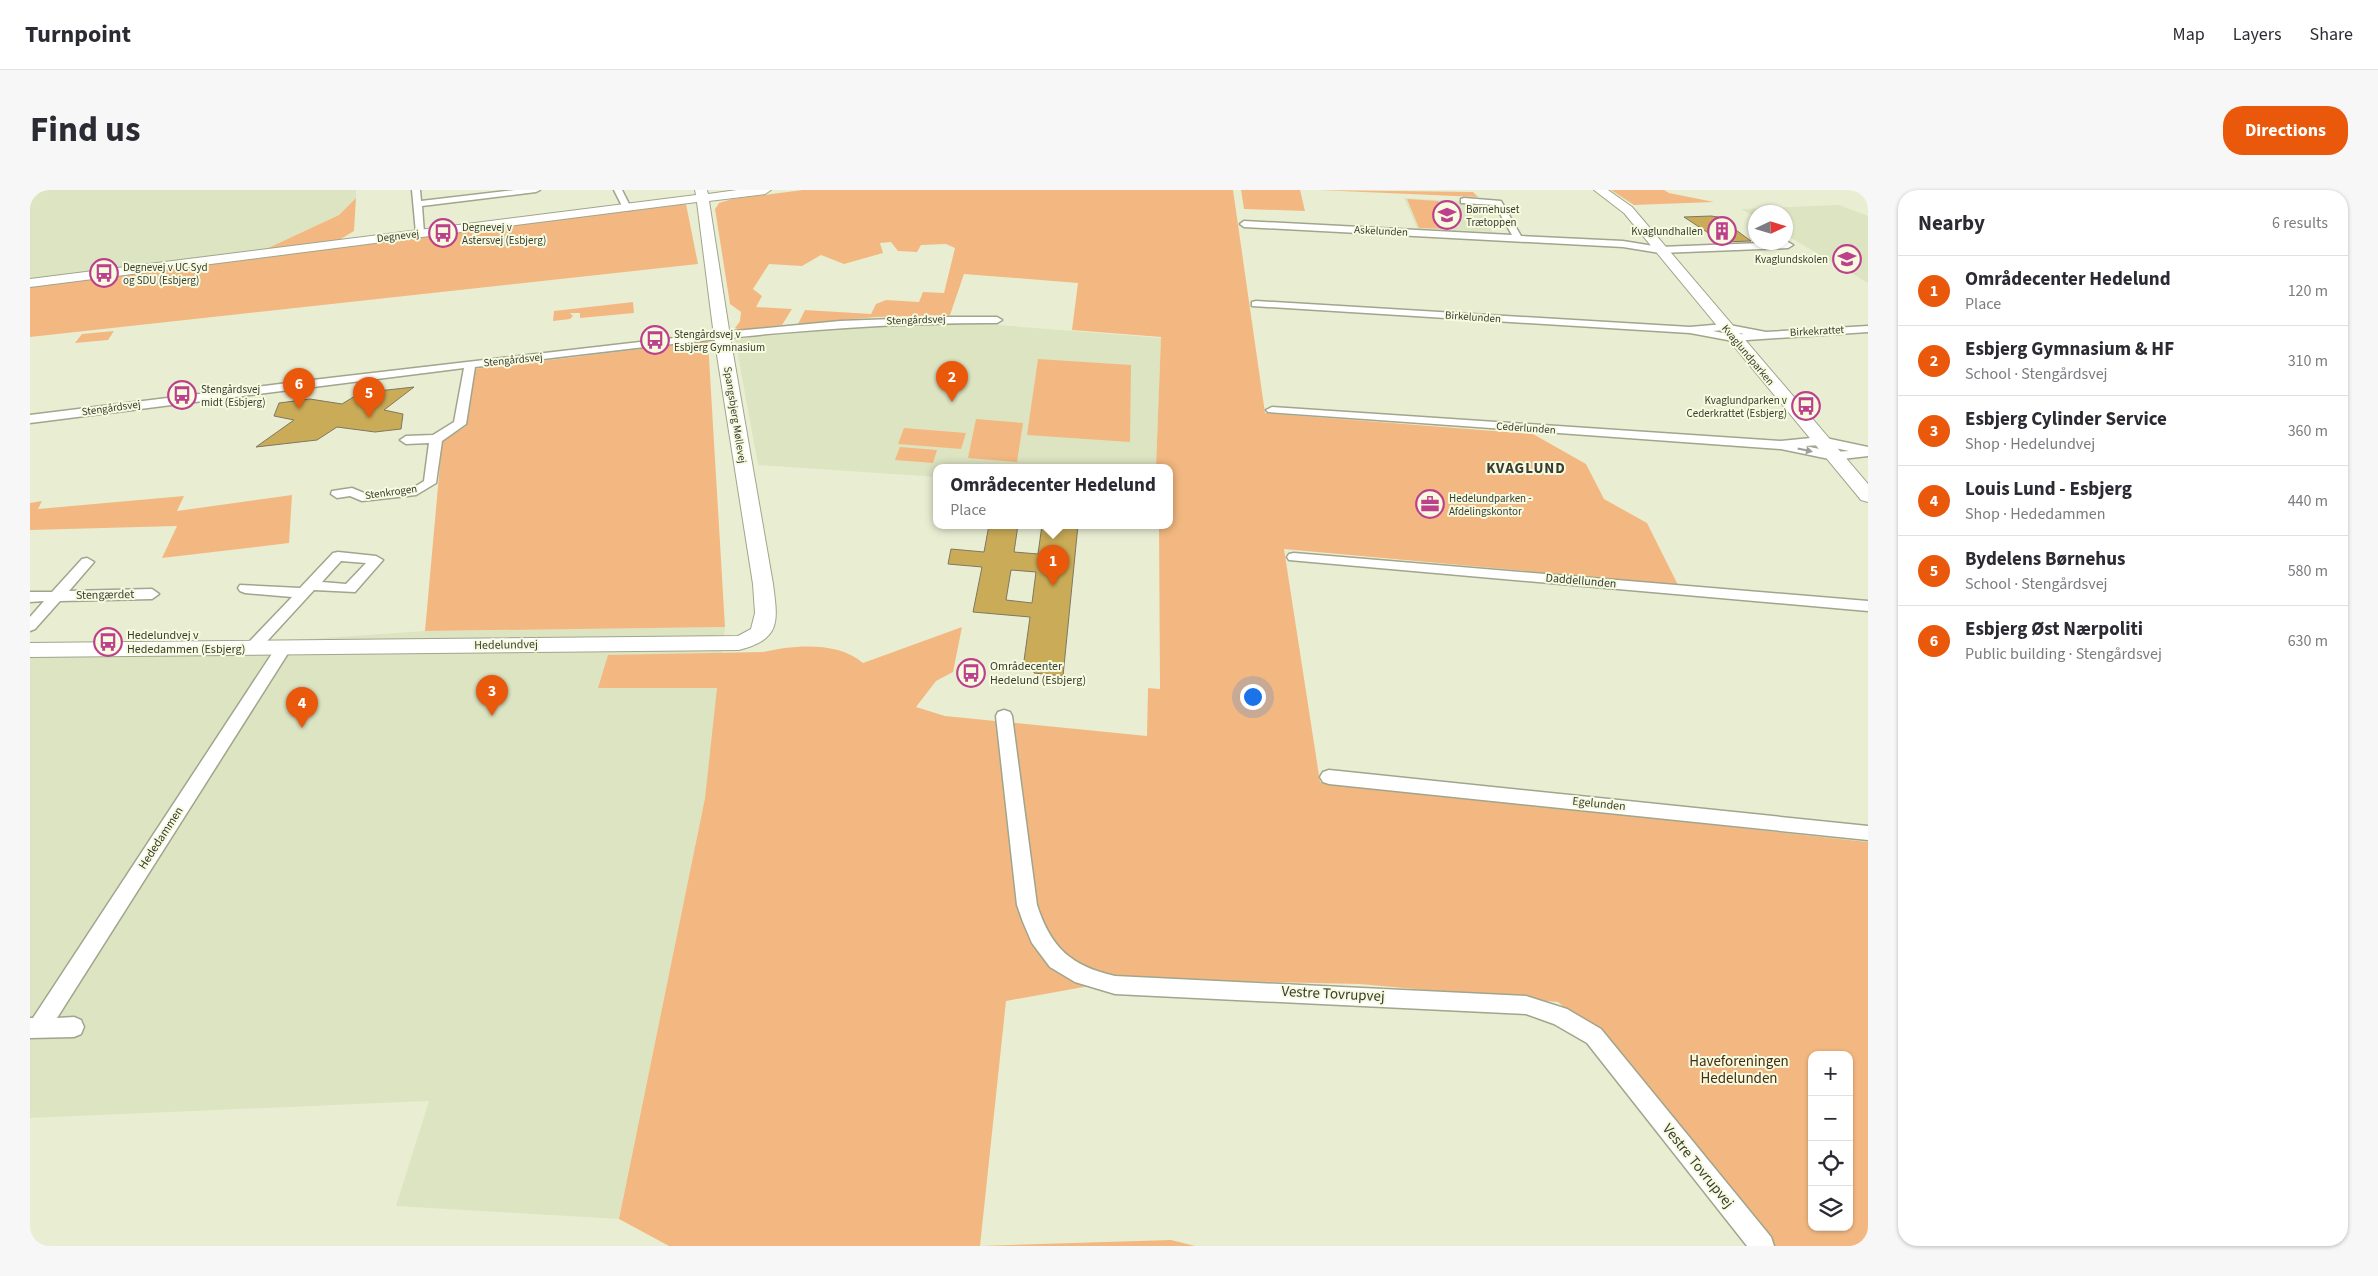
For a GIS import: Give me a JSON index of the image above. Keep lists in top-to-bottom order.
{
  "streets": {
    "street": [
      "Askelunden",
      "Degnevej",
      "Birkelunden",
      "Stengårdsvej",
      "Birkekrattet",
      "Kvaglundparken",
      "Spangsbjerg Møllevej",
      "Cederlunden",
      "Stenkrogen",
      "Daddellunden",
      "Stengærdet",
      "Hedelundvej",
      "Egelunden",
      "Hededammen",
      "Vestre Tovrupvej"
    ]
  },
  "crossings": [
    ["Askelunden", "Kvaglundparken"],
    ["Degnevej", "Spangsbjerg Møllevej"],
    ["Birkelunden", "Birkekrattet"],
    ["Birkelunden", "Kvaglundparken"],
    ["Stengårdsvej", "Spangsbjerg Møllevej"],
    ["Birkekrattet", "Kvaglundparken"],
    ["Kvaglundparken", "Cederlunden"],
    ["Spangsbjerg Møllevej", "Hedelundvej"],
    ["Hedelundvej", "Hededammen"]
  ],
  "districts": ["KVAGLUND"],
  "parks": ["Haveforeningen Hedelunden"],
  "places": {
    "school or university": ["Børnehuset Trætoppen", "Kvaglundskolen"],
    "building": ["Kvaglundhallen"],
    "bus stop": [
      "Degnevej v Astersvej (Esbjerg)",
      "Degnevej v UC Syd og SDU (Esbjerg)",
      "Stengårdsvej v Esbjerg Gymnasium",
      "Stengårdsvej midt (Esbjerg)",
      "Kvaglundparken v Cederkrattet (Esbjerg)",
      "Hedelundvej v Hededammen (Esbjerg)",
      "Områdecenter Hedelund (Esbjerg)"
    ],
    "office": ["Hedelundparken - Afdelingskontor"]
  },
  "north": "right",
  "page": {
    "header": "Turnpoint",
    "nav": ["Map", "Layers", "Share"],
    "title": "Find us",
    "buttons": "Directions",
    "heading": ["Nearby", "6 results"],
    "list": [
      {
        "mark": "1",
        "name": "Områdecenter Hedelund",
        "note": "Place",
        "value": "120 m"
      },
      {
        "mark": "2",
        "name": "Esbjerg Gymnasium & HF",
        "note": "School · Stengårdsvej",
        "value": "310 m"
      },
      {
        "mark": "3",
        "name": "Esbjerg Cylinder Service",
        "note": "Shop · Hedelundvej",
        "value": "360 m"
      },
      {
        "mark": "4",
        "name": "Louis Lund - Esbjerg",
        "note": "Shop · Hededammen",
        "value": "440 m"
      },
      {
        "mark": "5",
        "name": "Bydelens Børnehus",
        "note": "School · Stengårdsvej",
        "value": "580 m"
      },
      {
        "mark": "6",
        "name": "Esbjerg Øst Nærpoliti",
        "note": "Public building · Stengårdsvej",
        "value": "630 m"
      }
    ],
    "pins": [
      "2",
      "6",
      "5",
      "1",
      "3",
      "4"
    ],
    "popup": ["Områdecenter Hedelund", "Place"],
    "map_buttons": ["+", "−"]
  }
}
